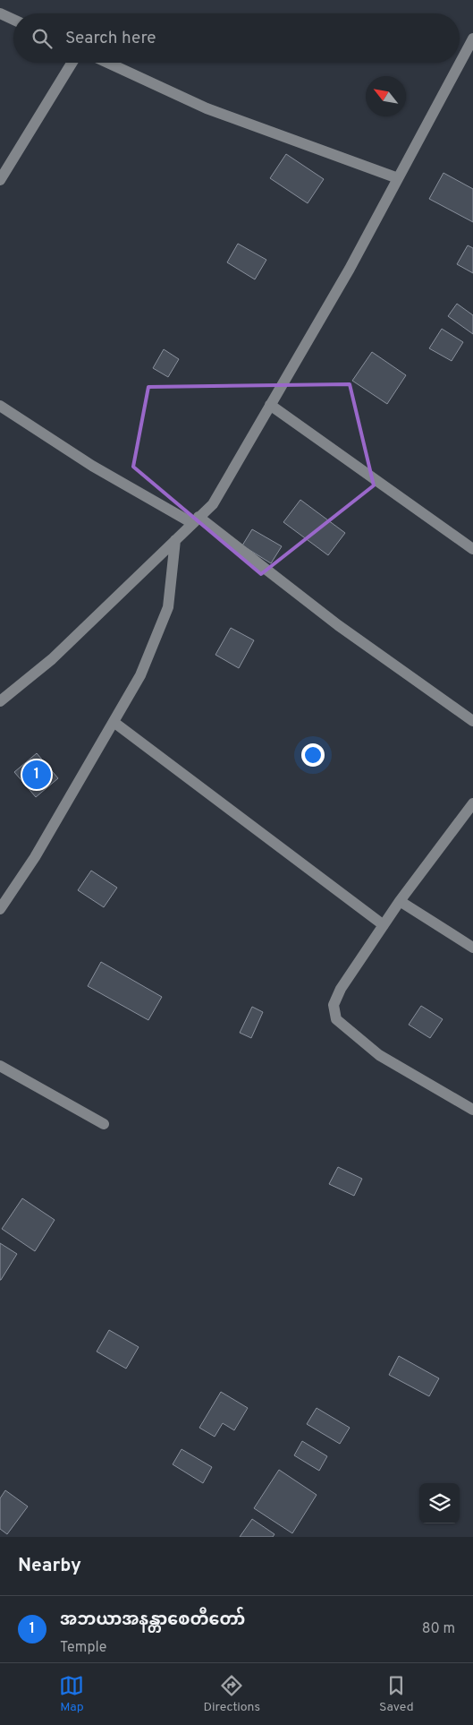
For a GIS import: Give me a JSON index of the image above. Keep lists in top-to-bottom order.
{
  "north": "top left",
  "page": {
    "search": "Search here",
    "pins": "1",
    "heading": "Nearby",
    "list": [
      {
        "mark": "1",
        "name": "အဘယာအနန္တာစေတီတော်",
        "note": "Temple",
        "value": "80 m"
      }
    ],
    "nav": ["Map", "Directions", "Saved"]
  }
}
